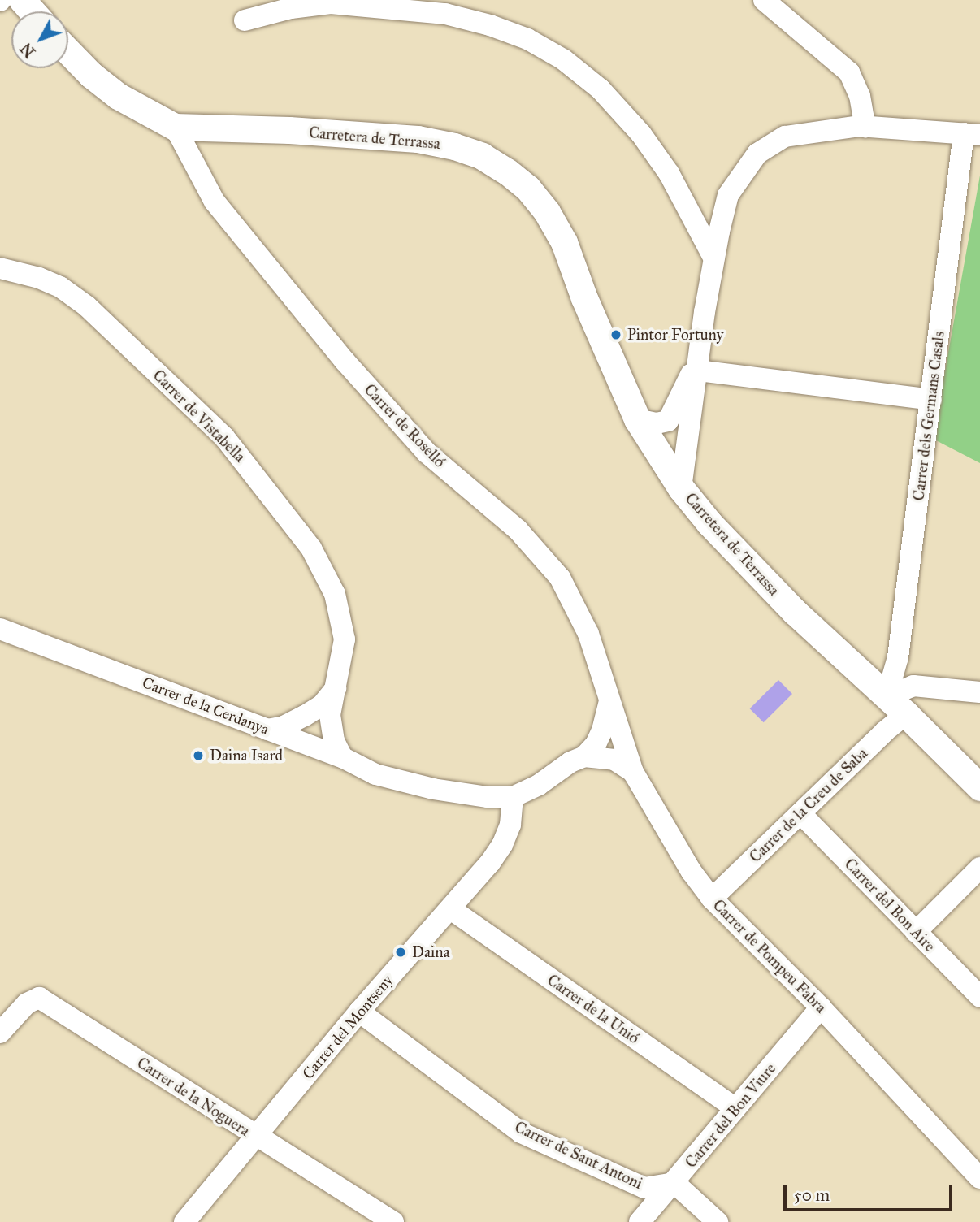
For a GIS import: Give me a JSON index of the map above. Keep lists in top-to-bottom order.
{
  "streets": {
    "street": [
      "Carretera de Terrassa",
      "Carrer de Vistabella",
      "Carrer dels Germans Casals",
      "Carrer de Roselló",
      "Carrer de la Cerdanya",
      "Carrer de la Creu de Saba",
      "Carrer del Bon Aire",
      "Carrer de Pompeu Fabra",
      "Carrer de la Unió",
      "Carrer del Montseny",
      "Carrer de la Noguera",
      "Carrer del Bon Viure",
      "Carrer de Sant Antoni"
    ]
  },
  "crossings": [
    ["Carretera de Terrassa", "Carrer dels Germans Casals"],
    ["Carretera de Terrassa", "Carrer de Roselló"],
    ["Carretera de Terrassa", "Carrer de la Creu de Saba"],
    ["Carrer de Vistabella", "Carrer de la Cerdanya"],
    ["Carrer dels Germans Casals", "Carrer de la Creu de Saba"],
    ["Carrer de Roselló", "Carrer de Pompeu Fabra"],
    ["Carrer de la Cerdanya", "Carrer del Montseny"],
    ["Carrer de la Creu de Saba", "Carrer del Bon Aire"],
    ["Carrer de la Creu de Saba", "Carrer de Pompeu Fabra"],
    ["Carrer de Pompeu Fabra", "Carrer del Bon Viure"],
    ["Carrer de la Unió", "Carrer del Montseny"],
    ["Carrer de la Unió", "Carrer del Bon Viure"],
    ["Carrer del Montseny", "Carrer de la Noguera"],
    ["Carrer del Montseny", "Carrer de Sant Antoni"],
    ["Carrer del Bon Viure", "Carrer de Sant Antoni"]
  ],
  "places": ["Pintor Fortuny", "Daina Isard", "Daina"],
  "scale_bar": "50 m",
  "north": "bottom left"
}
